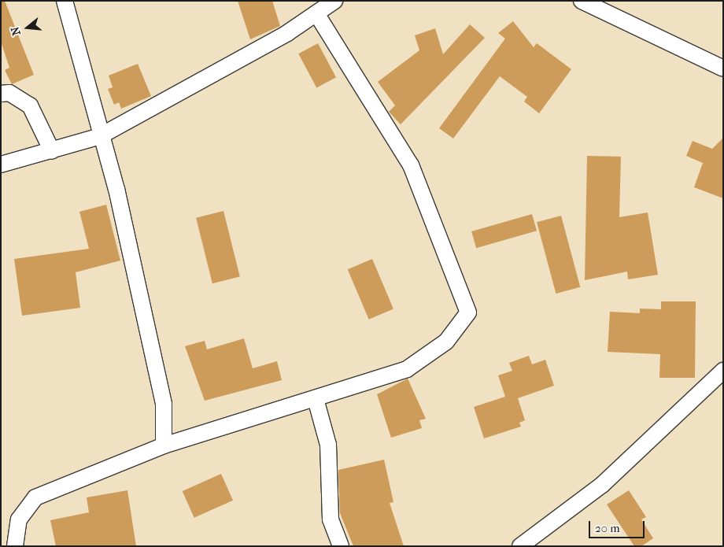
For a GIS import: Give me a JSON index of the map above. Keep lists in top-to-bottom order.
{
  "scale_bar": "20 m",
  "north": "left"
}
